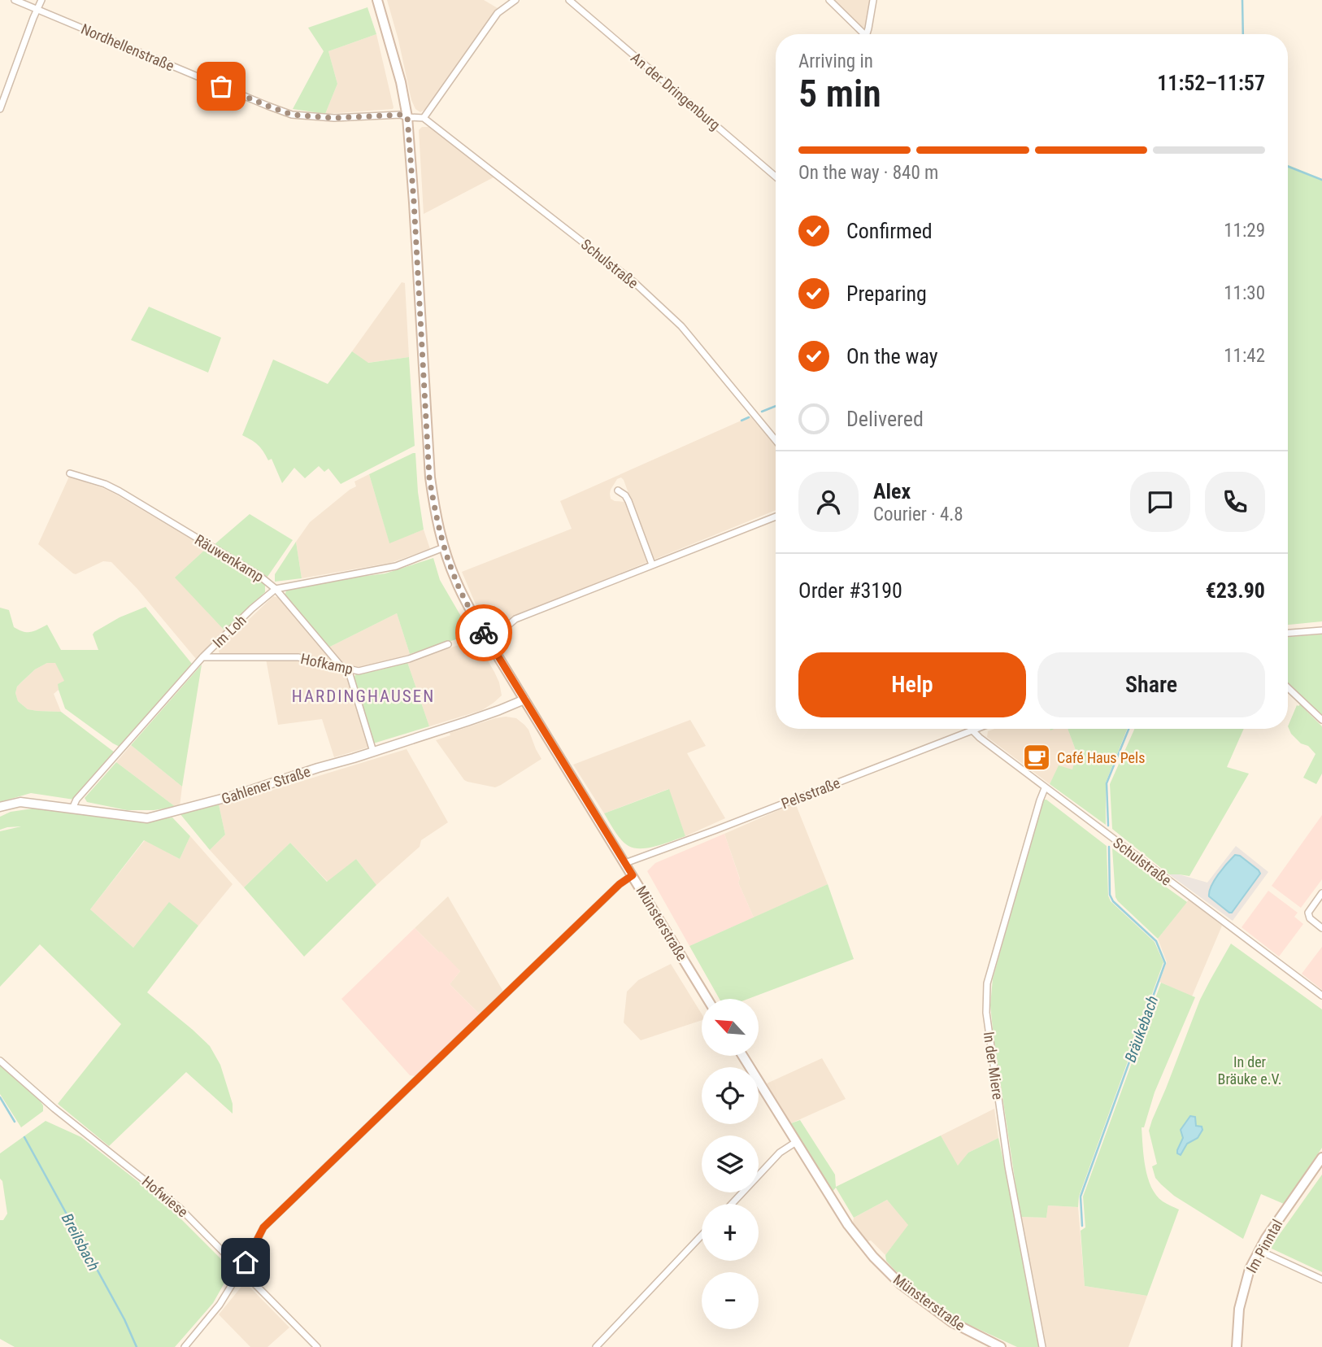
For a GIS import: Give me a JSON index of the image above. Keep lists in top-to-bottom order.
{
  "streets": {
    "main road": ["Münsterstraße", "Im Pinntal"],
    "street": [
      "Nordhellenstraße",
      "An der Dringenburg",
      "Schulstraße",
      "Räuwenkamp",
      "Im Loh",
      "Hofkamp",
      "Gahlener Straße",
      "Pelsstraße",
      "In der Miere",
      "Hofwiese"
    ]
  },
  "crossings": [
    ["Nordhellenstraße", "Münsterstraße"],
    ["Schulstraße", "Pelsstraße"],
    ["Schulstraße", "In der Miere"],
    ["Räuwenkamp", "Im Loh"],
    ["Räuwenkamp", "Hofkamp"],
    ["Räuwenkamp", "Gahlener Straße"],
    ["Im Loh", "Hofkamp"],
    ["Im Loh", "Gahlener Straße"],
    ["Gahlener Straße", "Münsterstraße"],
    ["Pelsstraße", "Münsterstraße"]
  ],
  "districts": ["HARDINGHAUSEN"],
  "water": ["Bräukebach", "Breilsbach"],
  "parks": ["In der Bräuke e.V."],
  "places": {
    "cafe": ["Café Haus Pels"]
  },
  "north": "top left",
  "page": {
    "heading": ["5 min", "Arriving in", "11:52–11:57"],
    "panel": [
      "Alex",
      "Courier · 4.8",
      "Order #3190",
      "€23.90"
    ],
    "bar": "On the way · 840 m",
    "list": [
      ["Confirmed", "11:29"],
      ["Preparing", "11:30"],
      ["On the way", "11:42"],
      "Delivered"
    ],
    "buttons": ["Help", "Share"],
    "map_buttons": ["+", "−"]
  }
}
